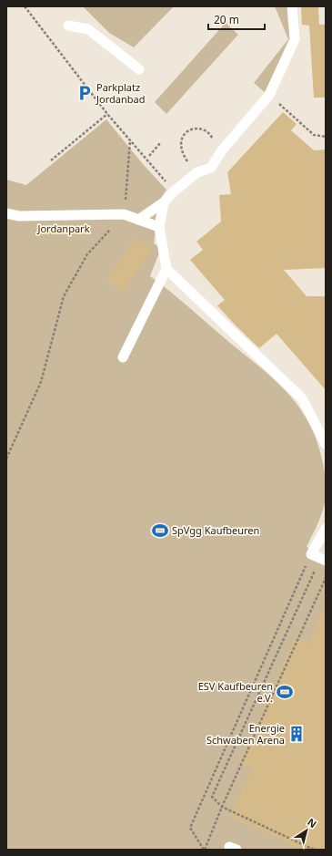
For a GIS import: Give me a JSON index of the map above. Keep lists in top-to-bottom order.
{
  "parks": ["Jordanpark"],
  "places": {
    "parking": ["Parkplatz Jordanbad"],
    "sports": ["SpVgg Kaufbeuren", "ESV Kaufbeuren e.V."],
    "building": ["Energie Schwaben Arena"]
  },
  "scale_bar": "20 m",
  "north": "top right"
}
